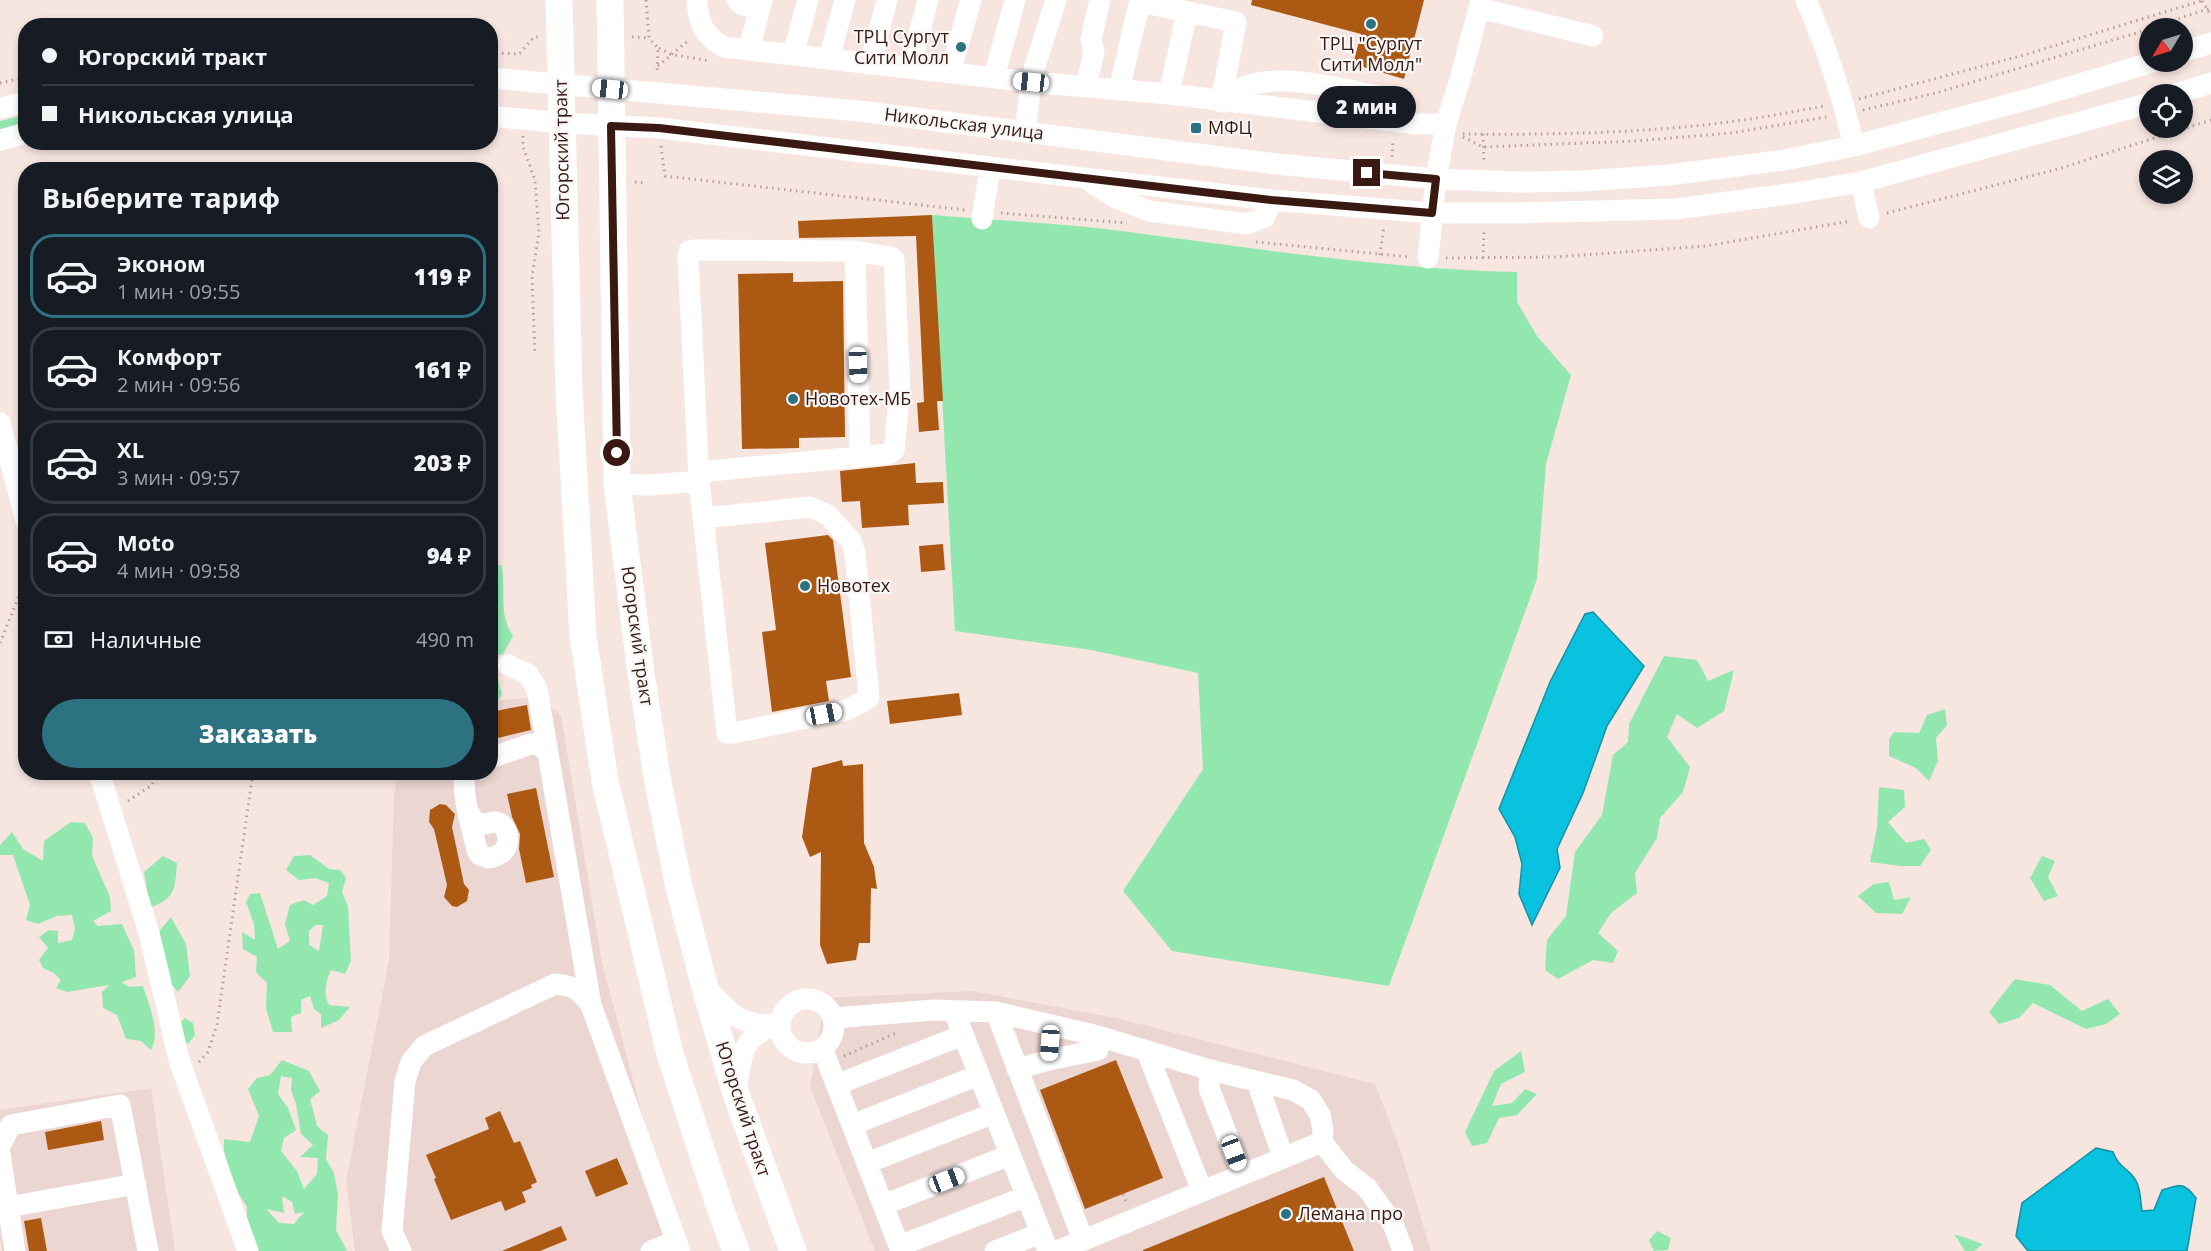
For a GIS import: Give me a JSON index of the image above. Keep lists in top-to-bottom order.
{
  "streets": {
    "main road": ["Югорский тракт"],
    "street": ["Никольская улица"]
  },
  "crossings": [
    ["Никольская улица", "Югорский тракт"]
  ],
  "places": {
    "other": [
      "ТРЦ \"Сургут Сити Молл\"",
      "ТРЦ Сургут Сити Молл",
      "Новотех-МБ",
      "Новотех",
      "Лемана про"
    ],
    "transit": ["МФЦ"]
  },
  "north": "bottom left",
  "page": {
    "banner": ["Югорский тракт", "Никольская улица"],
    "bubble": "2 мин",
    "heading": "Выберите тариф",
    "list": [
      {
        "name": "Эконом",
        "note": "1 мин · 09:55",
        "value": "119 ₽"
      },
      {
        "name": "Комфорт",
        "note": "2 мин · 09:56",
        "value": "161 ₽"
      },
      {
        "name": "XL",
        "note": "3 мин · 09:57",
        "value": "203 ₽"
      },
      {
        "name": "Moto",
        "note": "4 мин · 09:58",
        "value": "94 ₽"
      }
    ],
    "pay": ["Наличные", "490 m"],
    "buttons": "Заказать"
  }
}
